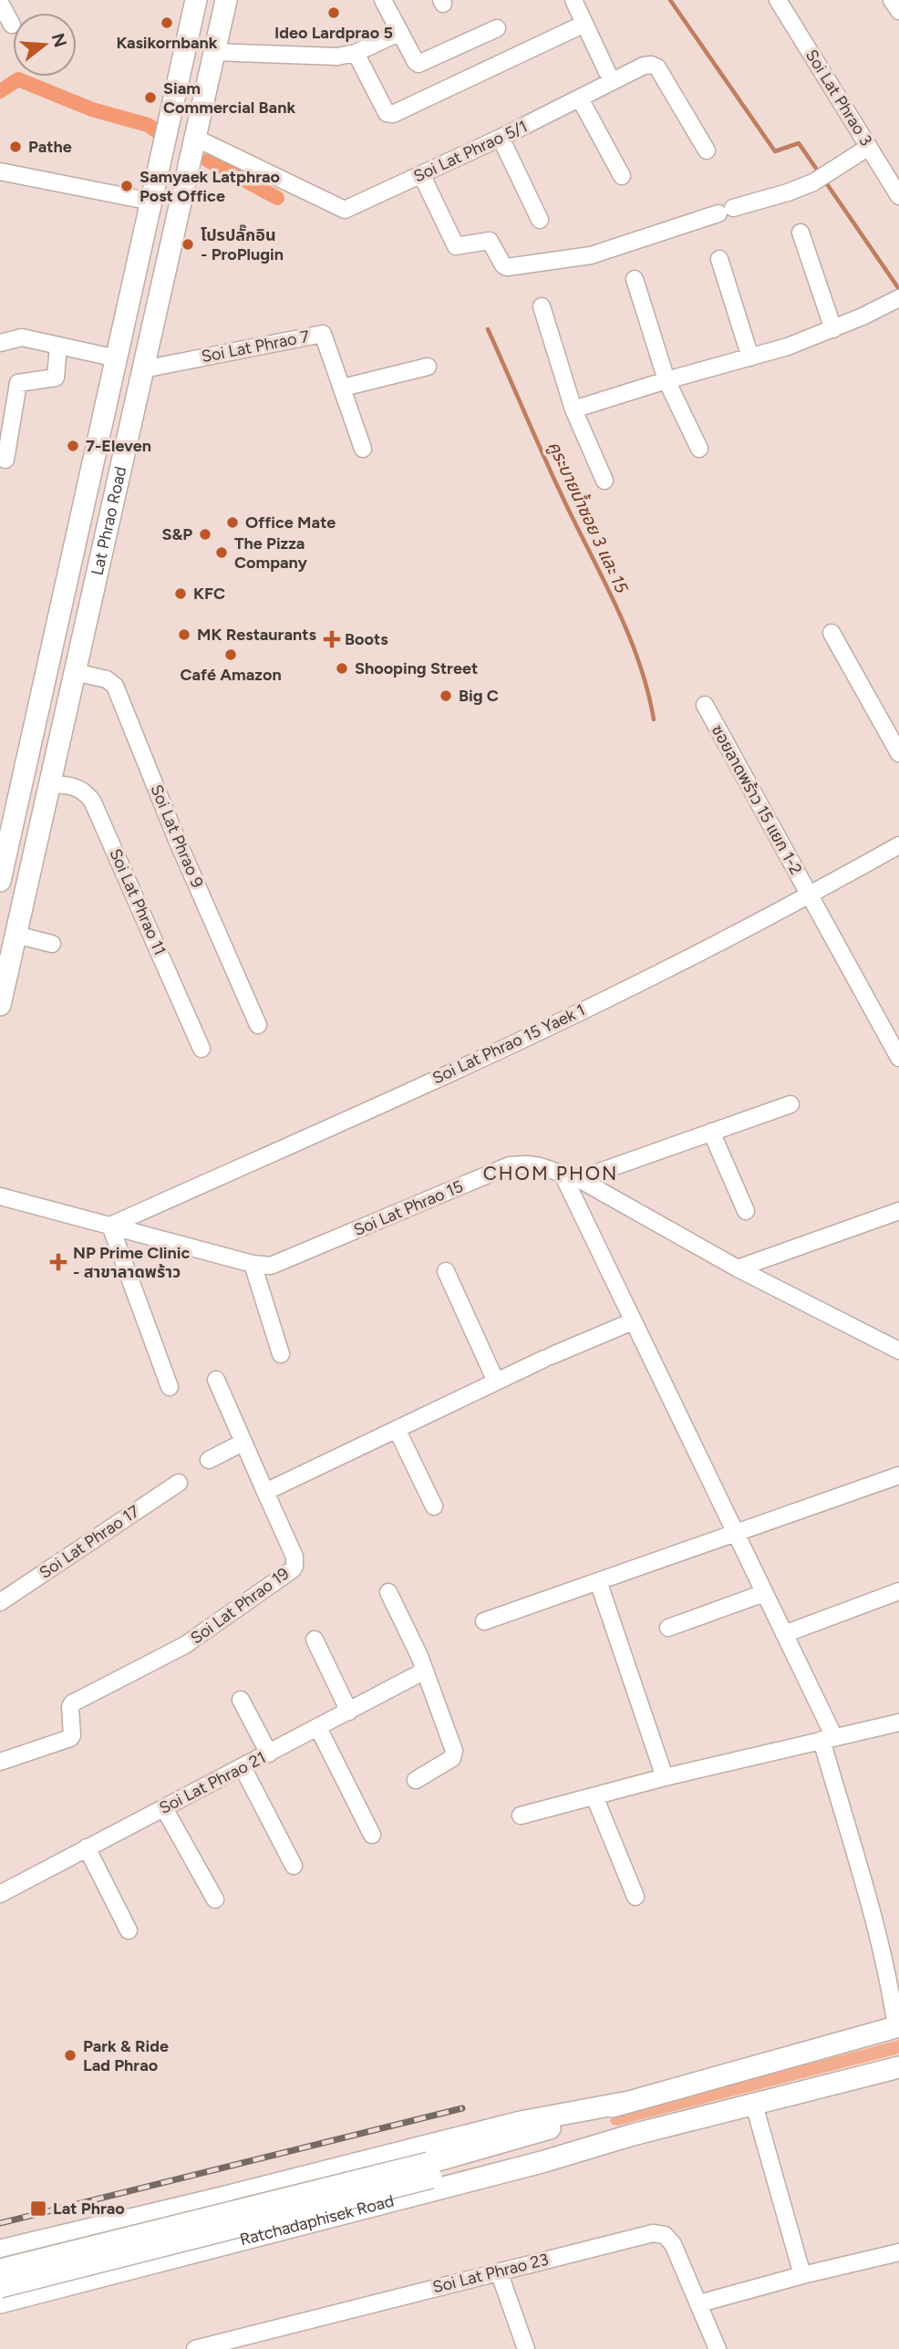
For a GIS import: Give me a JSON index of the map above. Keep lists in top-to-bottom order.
{
  "streets": {
    "main road": ["Lat Phrao Road", "Ratchadaphisek Road"],
    "street": [
      "Soi Lat Phrao 3",
      "Soi Lat Phrao 5/1",
      "Soi Lat Phrao 7",
      "ซอยลาดพร้าว 15 แยก 1-2",
      "Soi Lat Phrao 9",
      "Soi Lat Phrao 11",
      "Soi Lat Phrao 15 Yaek 1",
      "Soi Lat Phrao 15",
      "Soi Lat Phrao 17",
      "Soi Lat Phrao 19",
      "Soi Lat Phrao 21",
      "Soi Lat Phrao 23"
    ]
  },
  "crossings": [
    ["Soi Lat Phrao 5/1", "Lat Phrao Road"],
    ["Soi Lat Phrao 7", "Lat Phrao Road"],
    ["Lat Phrao Road", "Soi Lat Phrao 9"],
    ["Lat Phrao Road", "Soi Lat Phrao 11"],
    ["ซอยลาดพร้าว 15 แยก 1-2", "Soi Lat Phrao 15 Yaek 1"],
    ["Soi Lat Phrao 15 Yaek 1", "Soi Lat Phrao 15"]
  ],
  "districts": ["CHOM PHON"],
  "water": ["คูระบายน้ำซอย 3 และ 15"],
  "places": {
    "other": [
      "Ideo Lardprao 5",
      "Kasikornbank",
      "Siam Commercial Bank",
      "Pathe",
      "Samyaek Latphrao Post Office",
      "โปรปลั๊กอิน - ProPlugin",
      "7-Eleven",
      "Office Mate",
      "S&P",
      "The Pizza Company",
      "KFC",
      "MK Restaurants",
      "Café Amazon",
      "Shooping Street",
      "Big C",
      "Park & Ride Lad Phrao"
    ],
    "health": ["Boots", "NP Prime Clinic - สาขาลาดพร้าว"],
    "transit": ["Lat Phrao"]
  },
  "north": "right"
}
